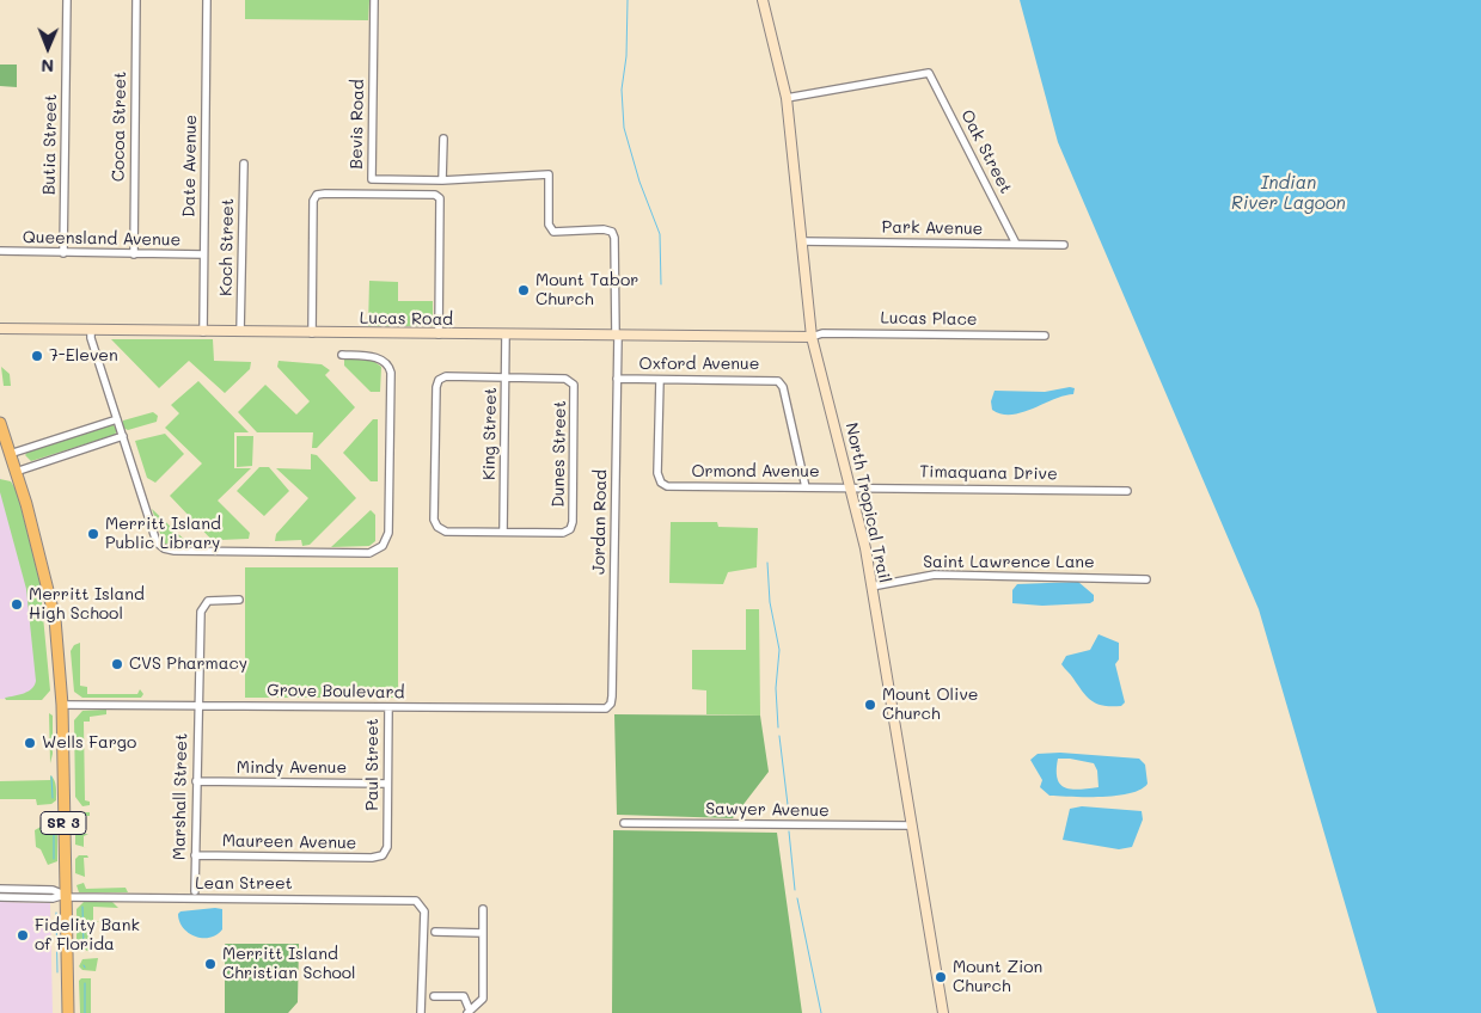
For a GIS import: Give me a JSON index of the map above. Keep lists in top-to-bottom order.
{
  "streets": {
    "main road": ["SR 3"],
    "street": [
      "Bevis Road",
      "Cocoa Street",
      "Butia Street",
      "Oak Street",
      "Date Avenue",
      "Park Avenue",
      "Queensland Avenue",
      "Koch Street",
      "Lucas Road",
      "Lucas Place",
      "Oxford Avenue",
      "King Street",
      "Dunes Street",
      "Ormond Avenue",
      "Timaquana Drive",
      "North Tropical Trail",
      "Jordan Road",
      "Saint Lawrence Lane",
      "Grove Boulevard",
      "Paul Street",
      "Mindy Avenue",
      "Marshall Street",
      "Sawyer Avenue",
      "Maureen Avenue",
      "Lean Street"
    ]
  },
  "crossings": [
    ["Bevis Road", "Lucas Road"],
    ["Bevis Road", "Jordan Road"],
    ["Cocoa Street", "Queensland Avenue"],
    ["Butia Street", "Queensland Avenue"],
    ["Oak Street", "Park Avenue"],
    ["Oak Street", "North Tropical Trail"],
    ["Date Avenue", "Queensland Avenue"],
    ["Date Avenue", "Lucas Road"],
    ["Park Avenue", "North Tropical Trail"],
    ["Koch Street", "Lucas Road"],
    ["Lucas Road", "Lucas Place"],
    ["Lucas Road", "King Street"],
    ["Lucas Road", "North Tropical Trail"],
    ["Lucas Road", "Jordan Road"],
    ["Lucas Place", "North Tropical Trail"],
    ["Oxford Avenue", "Ormond Avenue"],
    ["Oxford Avenue", "Jordan Road"],
    ["King Street", "Dunes Street"],
    ["Ormond Avenue", "Timaquana Drive"],
    ["Ormond Avenue", "North Tropical Trail"],
    ["Timaquana Drive", "North Tropical Trail"],
    ["North Tropical Trail", "Saint Lawrence Lane"],
    ["North Tropical Trail", "Sawyer Avenue"],
    ["Jordan Road", "Grove Boulevard"],
    ["Grove Boulevard", "Paul Street"],
    ["Grove Boulevard", "Marshall Street"],
    ["Grove Boulevard", "SR 3"],
    ["Paul Street", "Mindy Avenue"],
    ["Paul Street", "Maureen Avenue"],
    ["Mindy Avenue", "Marshall Street"],
    ["Marshall Street", "Maureen Avenue"],
    ["SR 3", "Lean Street"]
  ],
  "water": ["Indian River Lagoon"],
  "places": [
    "Mount Tabor Church",
    "7-Eleven",
    "Merritt Island Public Library",
    "Merritt Island High School",
    "CVS Pharmacy",
    "Mount Olive Church",
    "Wells Fargo",
    "Fidelity Bank of Florida",
    "Merritt Island Christian School",
    "Mount Zion Church"
  ],
  "north": "bottom"
}
